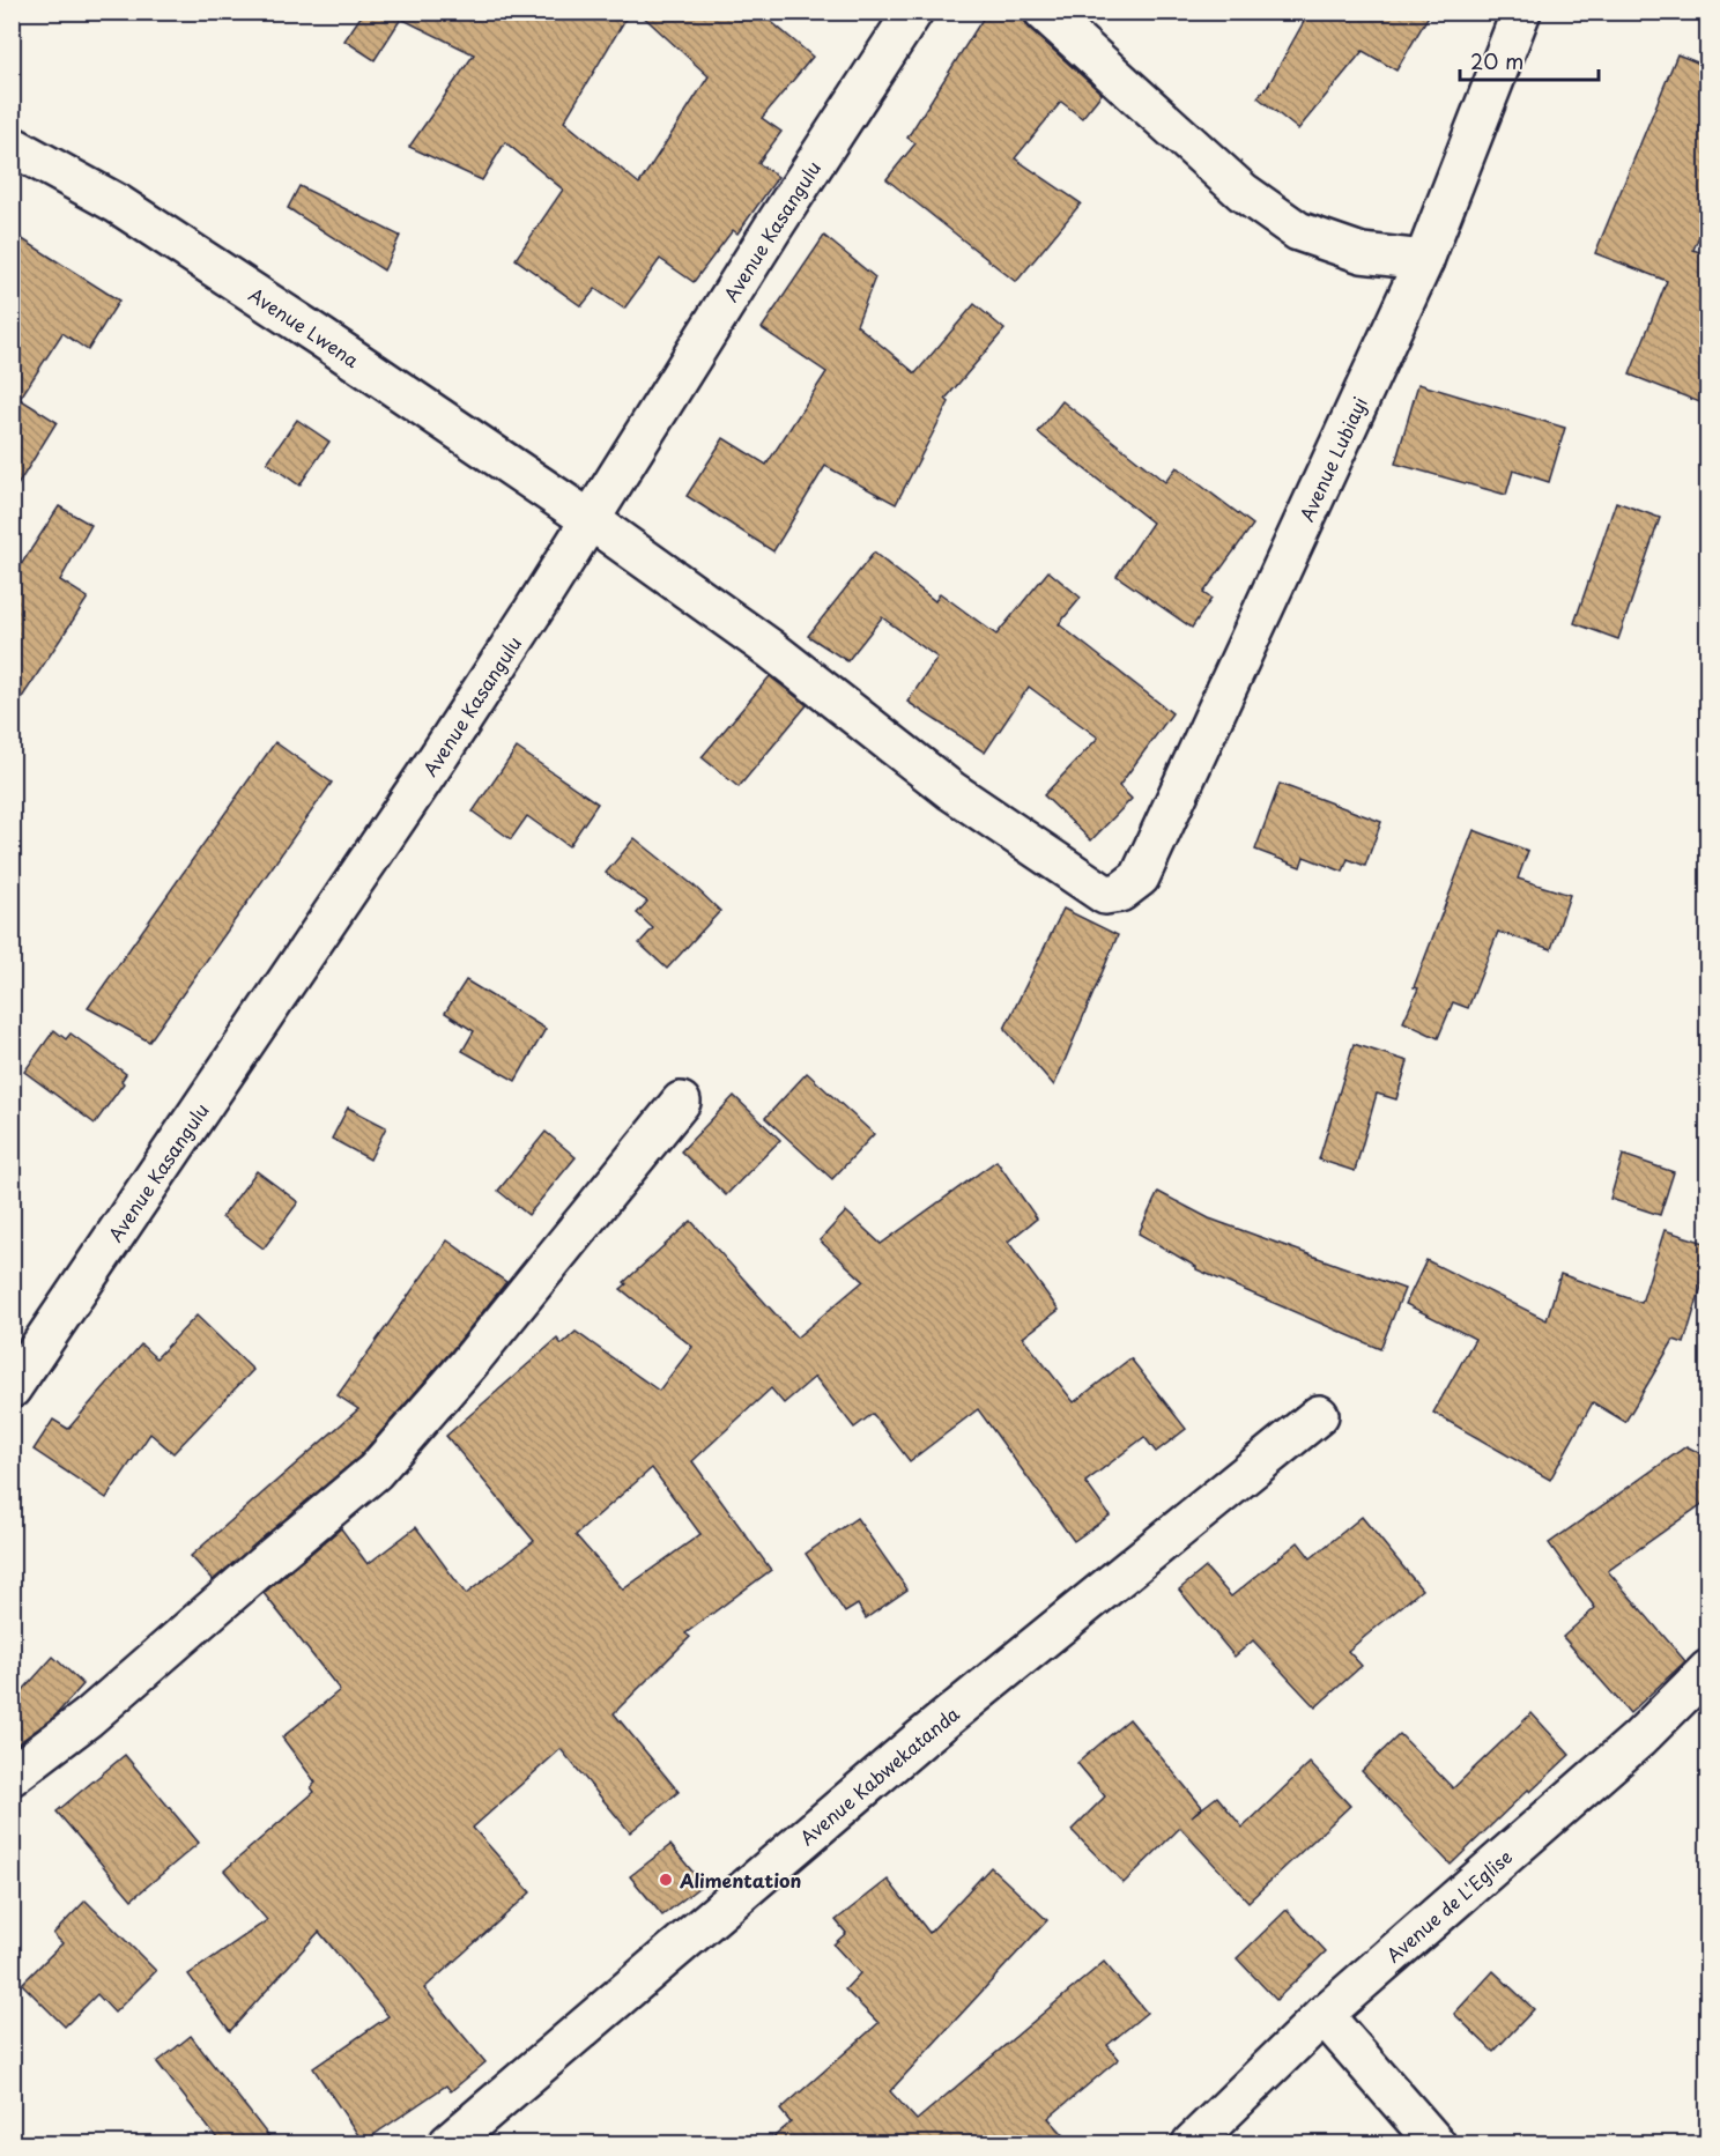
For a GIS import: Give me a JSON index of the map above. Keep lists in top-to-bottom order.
{
  "streets": {
    "street": [
      "Avenue Kasangulu",
      "Avenue Lwena",
      "Avenue Lubiayi",
      "Avenue Kabwekatanda",
      "Avenue de L'Eglise"
    ]
  },
  "crossings": [
    ["Avenue Kasangulu", "Avenue Lwena"],
    ["Avenue Lwena", "Avenue Lubiayi"]
  ],
  "places": ["Alimentation"],
  "scale_bar": "20 m"
}
